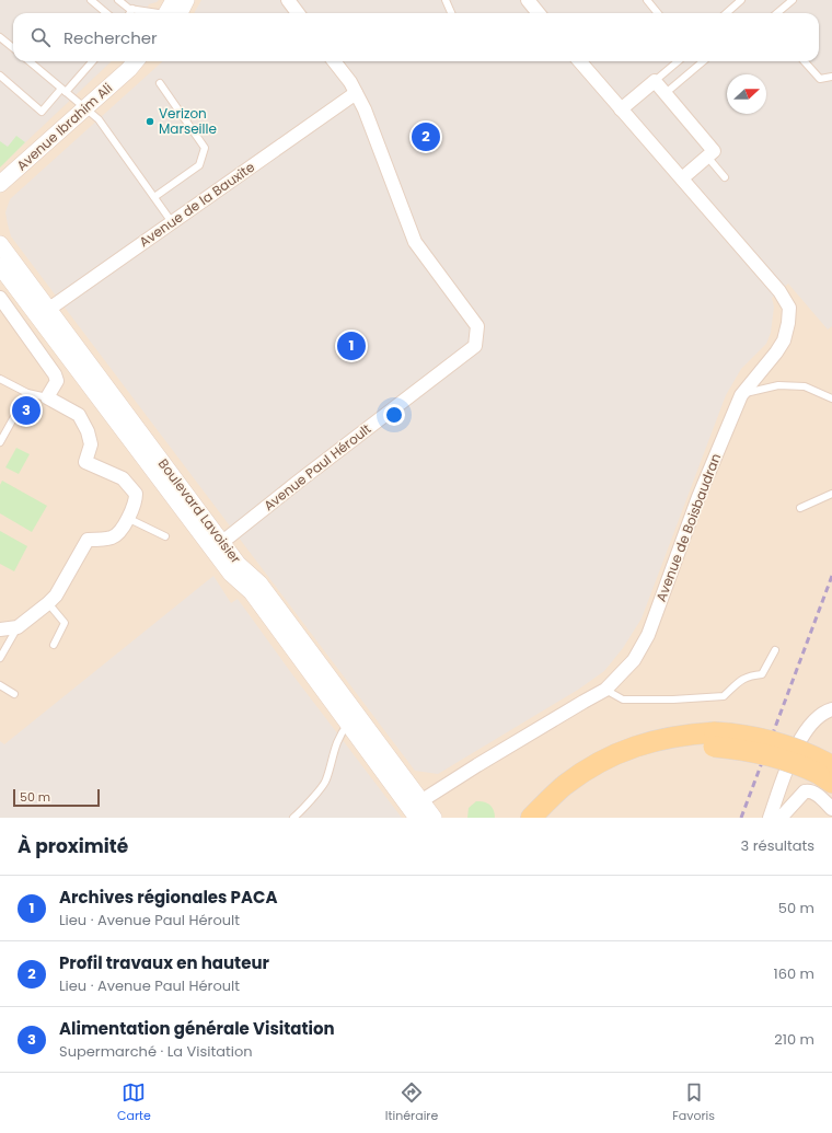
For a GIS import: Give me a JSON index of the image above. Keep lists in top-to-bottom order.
{
  "streets": {
    "street": [
      "Avenue Ibrahim Ali",
      "Avenue de la Bauxite",
      "Avenue Paul Héroult",
      "Boulevard Lavoisier",
      "Avenue de Boisbaudran"
    ]
  },
  "crossings": [
    ["Avenue de la Bauxite", "Avenue Paul Héroult"],
    ["Avenue de la Bauxite", "Boulevard Lavoisier"],
    ["Avenue Paul Héroult", "Boulevard Lavoisier"],
    ["Boulevard Lavoisier", "Avenue de Boisbaudran"]
  ],
  "places": ["Verizon Marseille"],
  "scale_bar": "50 m",
  "north": "right",
  "page": {
    "search": "Rechercher",
    "pins": ["2", "1", "3"],
    "scale": "50 m",
    "heading": ["À proximité", "3 résultats"],
    "list": [
      {
        "mark": "1",
        "name": "Archives régionales PACA",
        "note": "Lieu · Avenue Paul Héroult",
        "value": "50 m"
      },
      {
        "mark": "2",
        "name": "Profil travaux en hauteur",
        "note": "Lieu · Avenue Paul Héroult",
        "value": "160 m"
      },
      {
        "mark": "3",
        "name": "Alimentation générale Visitation",
        "note": "Supermarché · La Visitation",
        "value": "210 m"
      }
    ],
    "nav": ["Carte", "Itinéraire", "Favoris"]
  }
}
